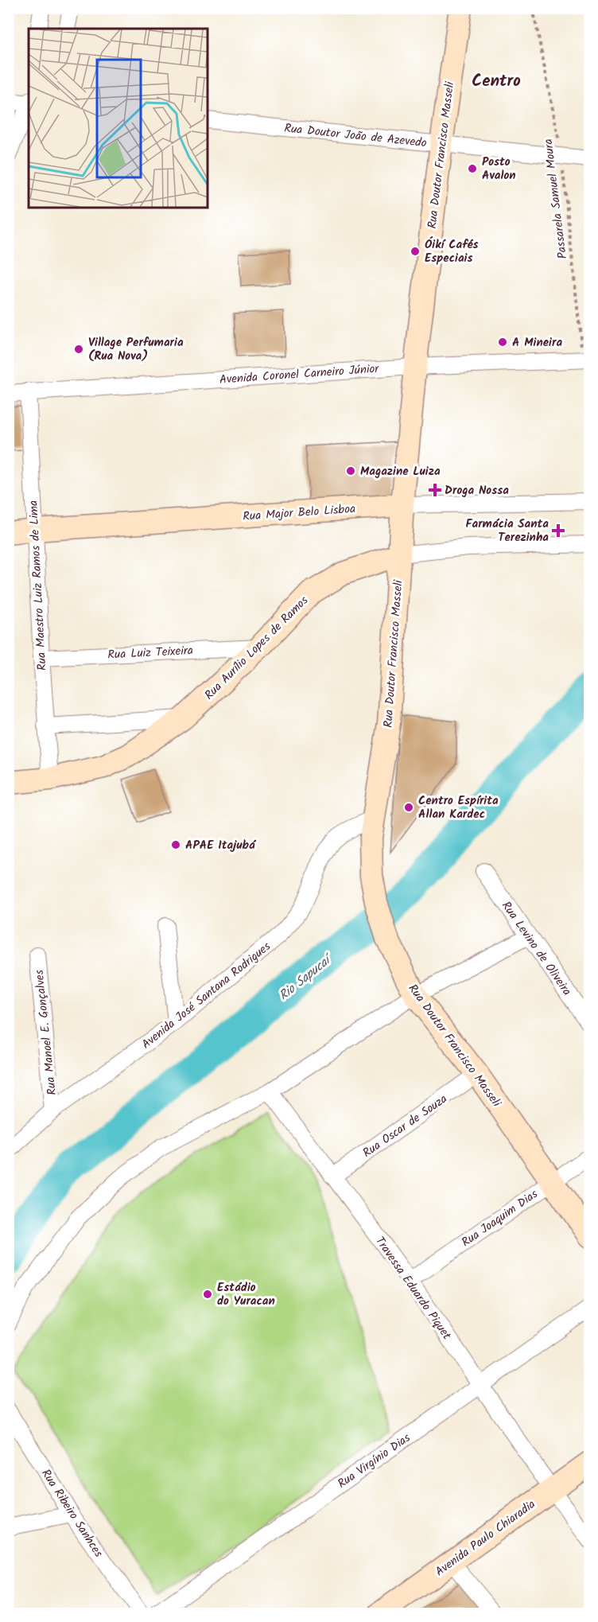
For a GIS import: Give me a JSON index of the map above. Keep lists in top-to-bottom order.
{
  "streets": {
    "main road": [
      "Rua Doutor Francisco Masseli",
      "Rua Major Belo Lisboa",
      "Rua Aurílio Lopes de Ramos",
      "Avenida Paulo Chiaradia"
    ],
    "street": [
      "Rua Doutor João de Azevedo",
      "Avenida Coronel Carneiro Júnior",
      "Rua Maestro Luiz Ramos de Lima",
      "Rua Luiz Teixeira",
      "Rua Levino de Oliveira",
      "Avenida José Santana Rodrigues",
      "Rua Manoel E. Gonçalves",
      "Rua Oscar de Souza",
      "Rua Joaquim Dias",
      "Travessa Eduardo Piquet",
      "Rua Virgínio Dias",
      "Rua Ribeiro Sanhces"
    ],
    "path": ["Passarela Samuel Moura"]
  },
  "crossings": [
    ["Rua Doutor João de Azevedo", "Rua Doutor Francisco Masseli"],
    ["Rua Doutor João de Azevedo", "Passarela Samuel Moura"],
    ["Rua Doutor Francisco Masseli", "Avenida Coronel Carneiro Júnior"],
    ["Rua Doutor Francisco Masseli", "Rua Major Belo Lisboa"],
    ["Rua Doutor Francisco Masseli", "Rua Aurílio Lopes de Ramos"],
    ["Rua Doutor Francisco Masseli", "Avenida José Santana Rodrigues"],
    ["Rua Doutor Francisco Masseli", "Rua Oscar de Souza"],
    ["Rua Doutor Francisco Masseli", "Rua Joaquim Dias"],
    ["Passarela Samuel Moura", "Avenida Coronel Carneiro Júnior"],
    ["Avenida Coronel Carneiro Júnior", "Rua Maestro Luiz Ramos de Lima"],
    ["Rua Major Belo Lisboa", "Rua Maestro Luiz Ramos de Lima"],
    ["Rua Maestro Luiz Ramos de Lima", "Rua Aurílio Lopes de Ramos"],
    ["Rua Maestro Luiz Ramos de Lima", "Rua Luiz Teixeira"],
    ["Rua Aurílio Lopes de Ramos", "Rua Luiz Teixeira"],
    ["Avenida José Santana Rodrigues", "Rua Manoel E. Gonçalves"],
    ["Rua Oscar de Souza", "Travessa Eduardo Piquet"],
    ["Rua Joaquim Dias", "Travessa Eduardo Piquet"],
    ["Travessa Eduardo Piquet", "Rua Virgínio Dias"],
    ["Travessa Eduardo Piquet", "Avenida Paulo Chiaradia"]
  ],
  "districts": ["Centro"],
  "water": ["Rio Sapucaí"],
  "places": {
    "other": [
      "Posto Avalon",
      "Óikí Cafés Especiais",
      "A Mineira",
      "Village Perfumaria (Rua Nova)",
      "Magazine Luiza",
      "Centro Espírita Allan Kardec",
      "APAE Itajubá",
      "Estádio do Yuracan"
    ],
    "health": ["Droga Nossa", "Farmácia Santa Terezinha"]
  }
}
